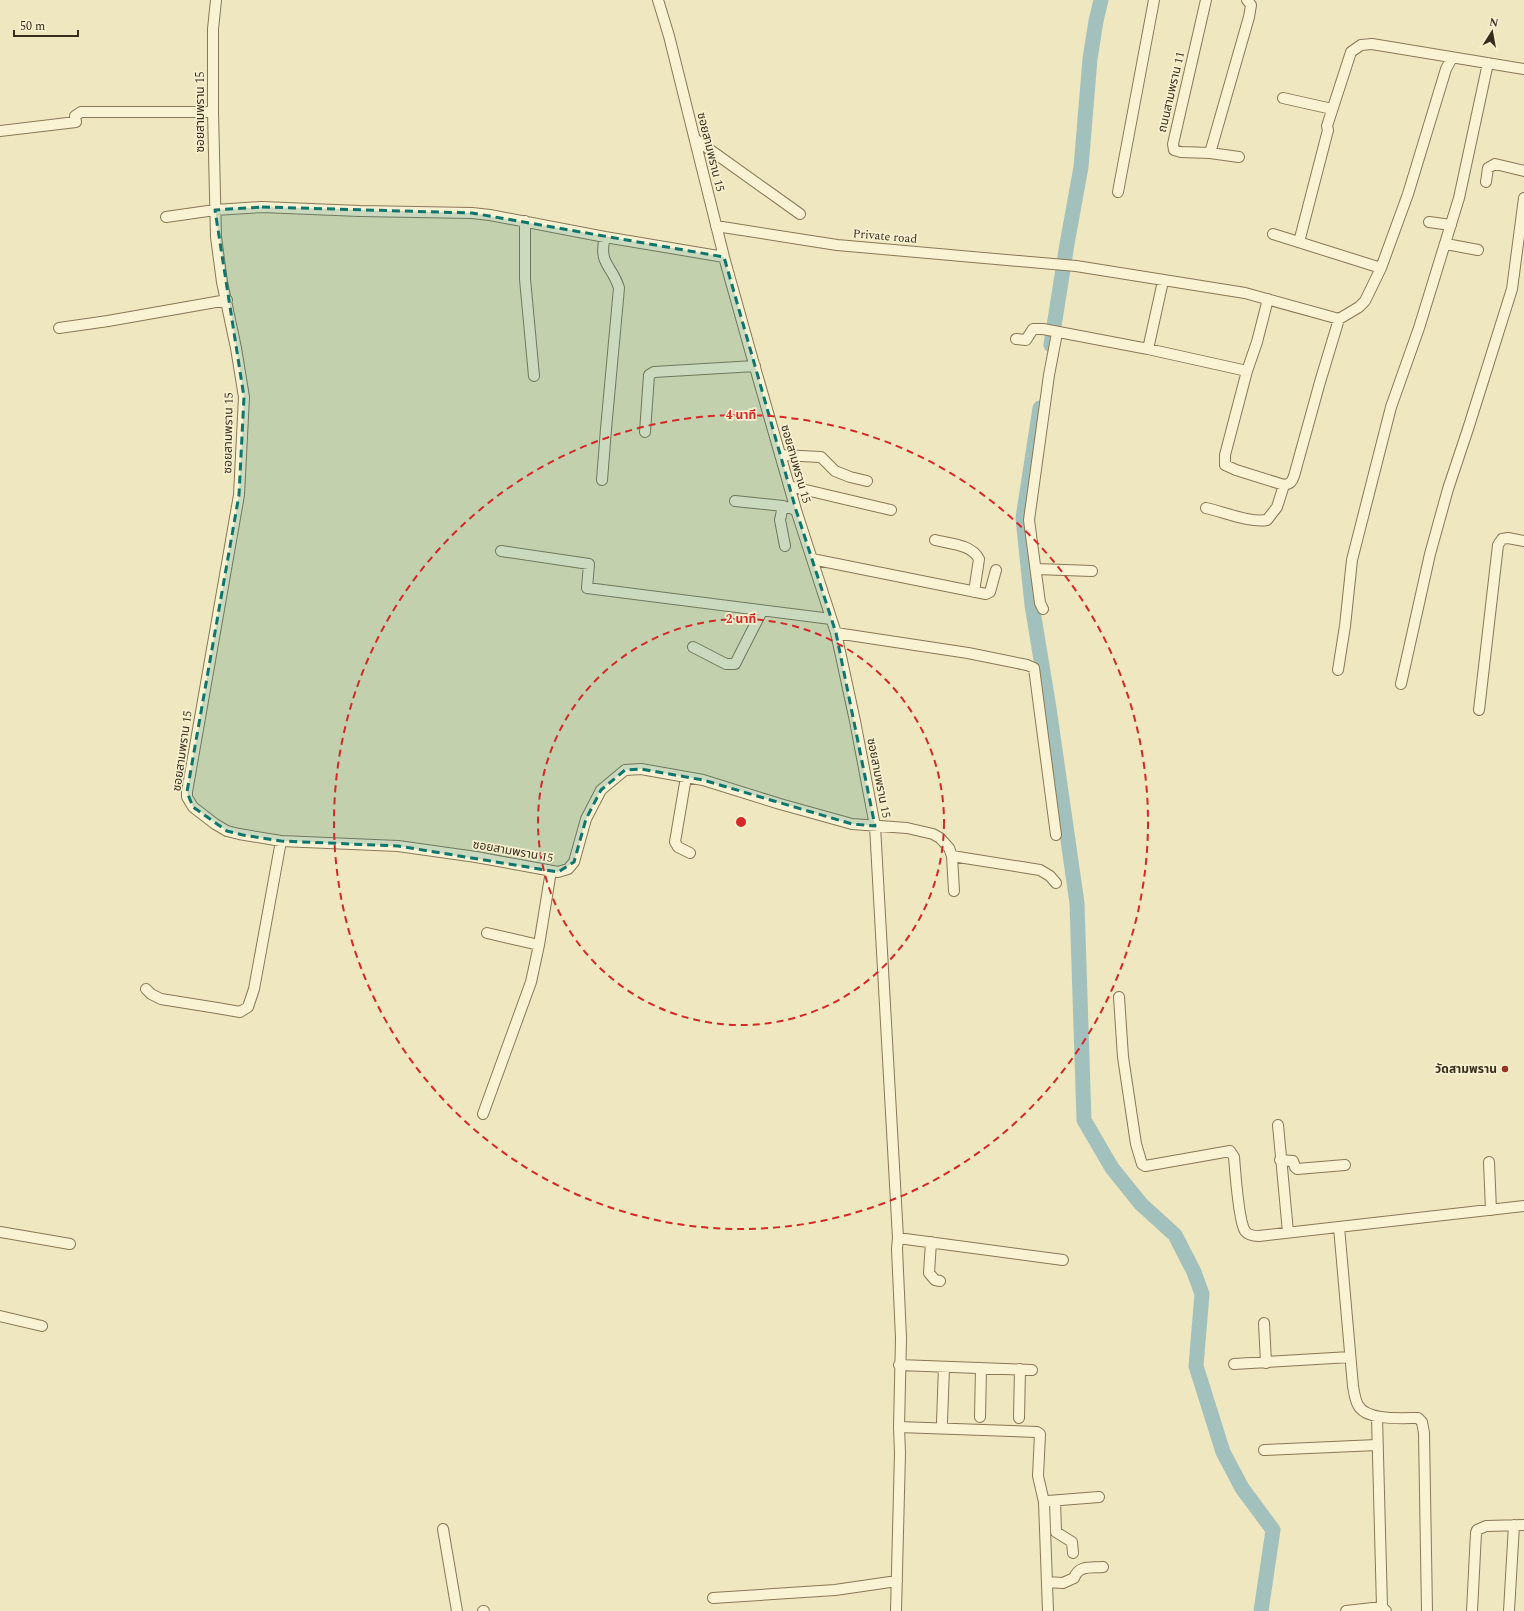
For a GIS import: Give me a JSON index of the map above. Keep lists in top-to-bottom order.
{
  "streets": {
    "street": ["ถนนสามพราน 11", "ซอยสามพราน 15", "Private road"]
  },
  "crossings": [
    ["ซอยสามพราน 15", "Private road"]
  ],
  "places": ["วัดสามพราน"],
  "scale_bar": "50 m",
  "north": "top",
  "rings": ["4 นาที", "2 นาที"]
}
